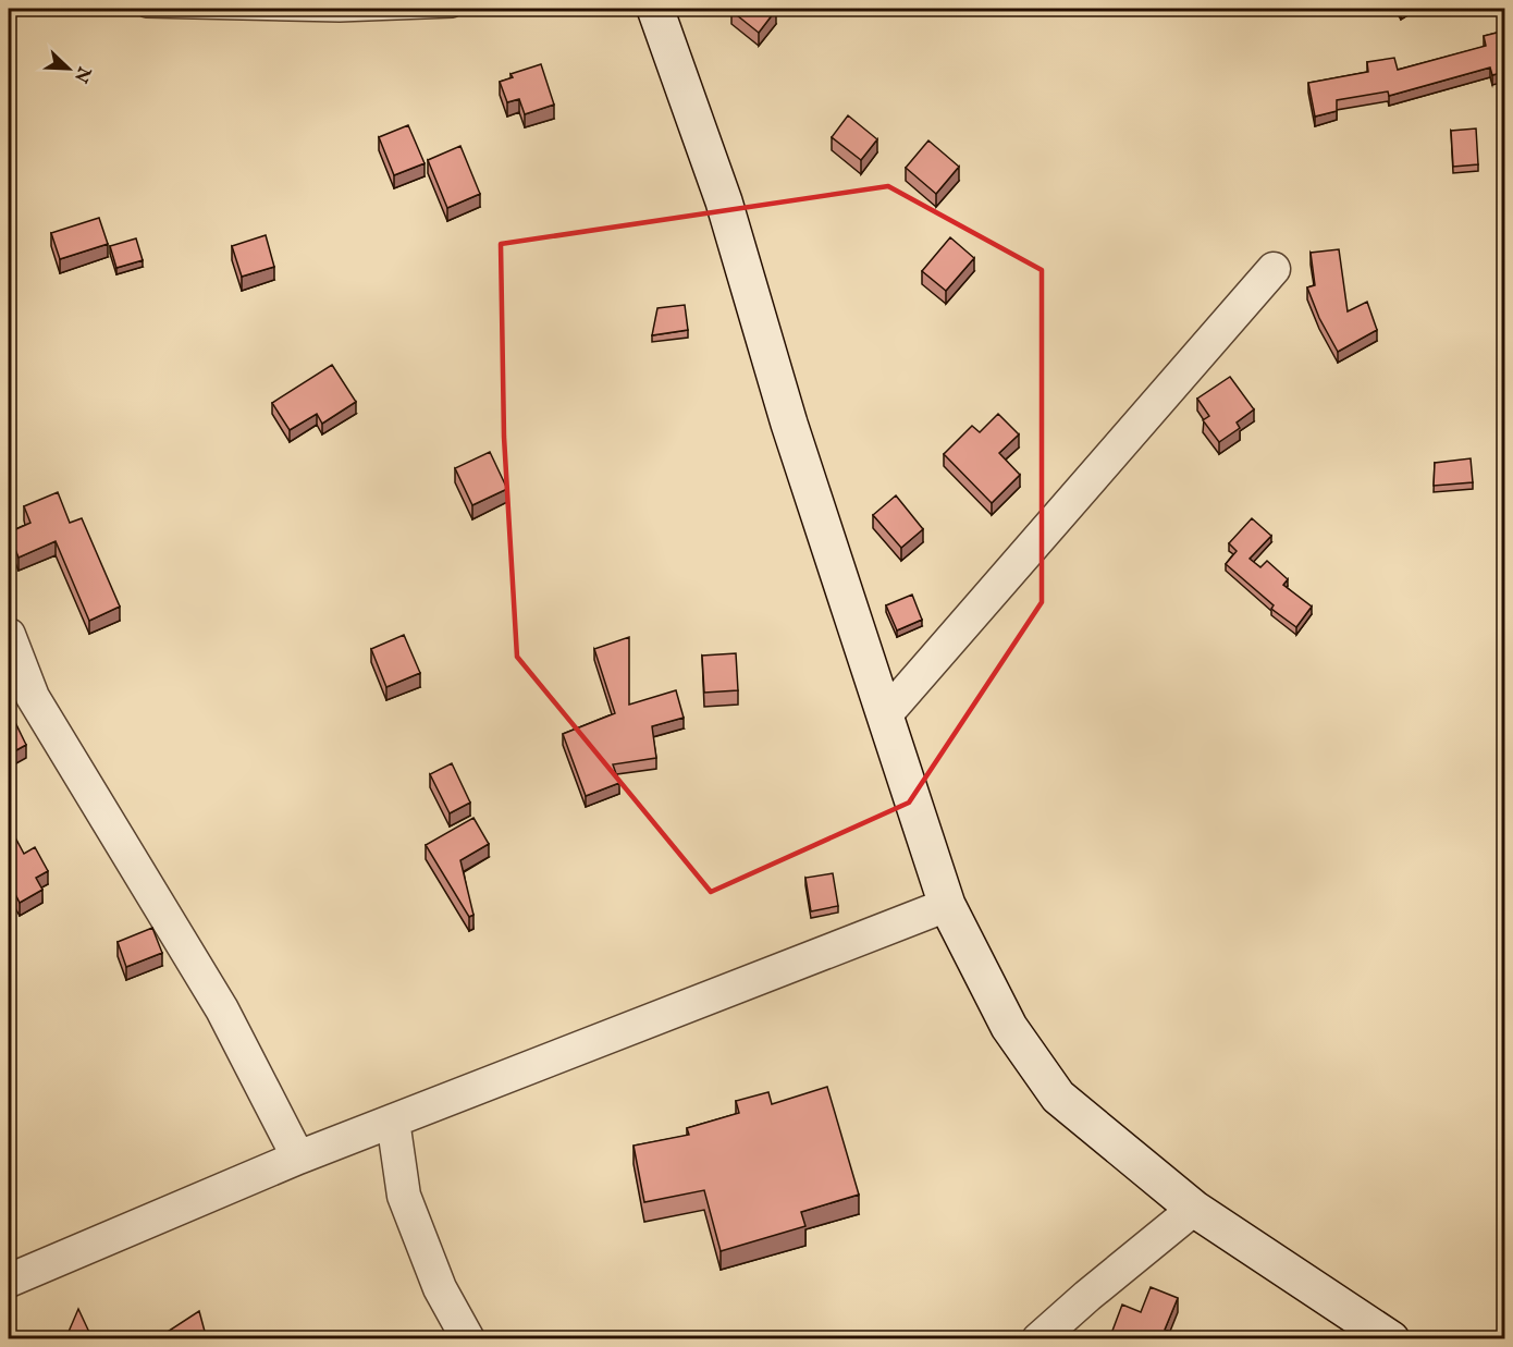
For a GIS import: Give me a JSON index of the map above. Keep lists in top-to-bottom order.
{
  "north": "bottom right"
}
